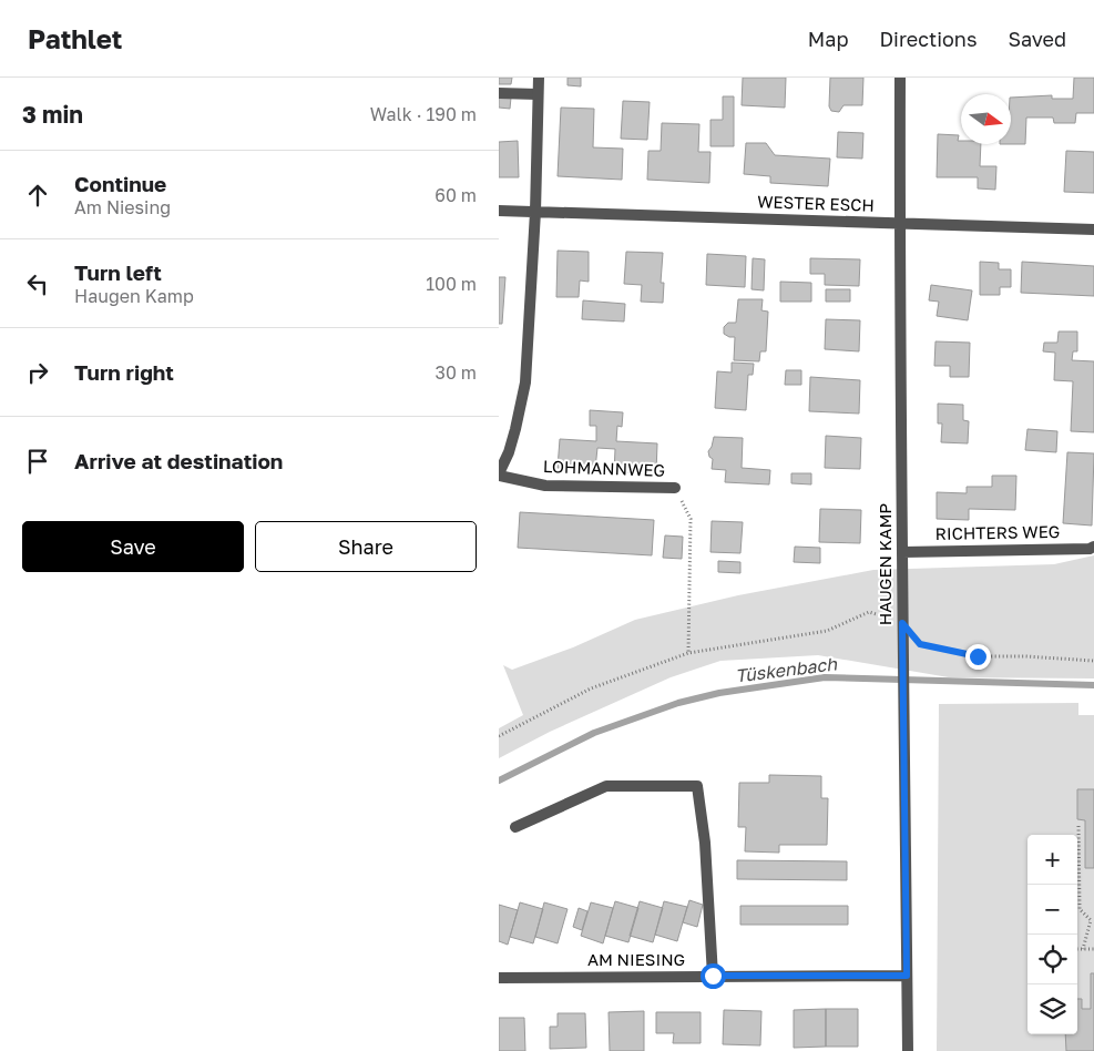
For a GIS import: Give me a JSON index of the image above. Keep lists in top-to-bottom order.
{
  "streets": {
    "street": [
      "WESTER ESCH",
      "LOHMANNWEG",
      "RICHTERS WEG",
      "HAUGEN KAMP",
      "AM NIESING"
    ]
  },
  "crossings": [
    ["WESTER ESCH", "LOHMANNWEG"],
    ["WESTER ESCH", "HAUGEN KAMP"],
    ["RICHTERS WEG", "HAUGEN KAMP"],
    ["HAUGEN KAMP", "AM NIESING"]
  ],
  "water": ["Tüskenbach"],
  "north": "right",
  "page": {
    "header": "Pathlet",
    "nav": ["Map", "Directions", "Saved"],
    "heading": ["3 min", "Walk · 190 m"],
    "list": [
      ["Continue", "Am Niesing", "60 m"],
      ["Turn left", "Haugen Kamp", "100 m"],
      ["Turn right", "30 m"],
      "Arrive at destination"
    ],
    "buttons": ["Save", "Share"],
    "map_buttons": ["+", "−"]
  }
}
